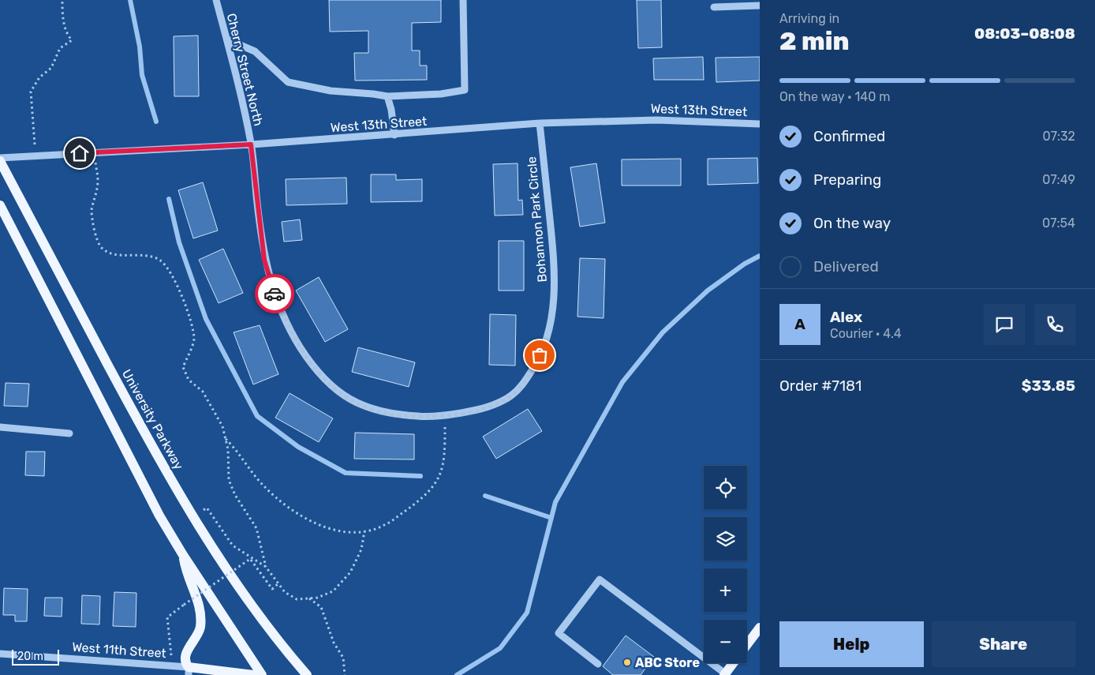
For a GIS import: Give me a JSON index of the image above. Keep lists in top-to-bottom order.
{
  "streets": {
    "main road": ["University Parkway"],
    "street": [
      "Cherry Street North",
      "West 13th Street",
      "Bohannon Park Circle",
      "West 11th Street"
    ]
  },
  "crossings": [
    ["Cherry Street North", "West 13th Street"],
    ["Cherry Street North", "Bohannon Park Circle"],
    ["West 13th Street", "Bohannon Park Circle"]
  ],
  "places": ["ABC Store"],
  "scale_bar": "20 m",
  "page": {
    "heading": ["2 min", "Arriving in", "08:03–08:08"],
    "panel": [
      "Alex",
      "Courier · 4.4",
      "Order #7181",
      "$33.85"
    ],
    "bar": "On the way · 140 m",
    "list": [
      ["Confirmed", "07:32"],
      ["Preparing", "07:49"],
      ["On the way", "07:54"],
      "Delivered"
    ],
    "round": "A",
    "map_buttons": ["+", "−"],
    "buttons": ["Help", "Share"],
    "scale": "20 m"
  }
}
